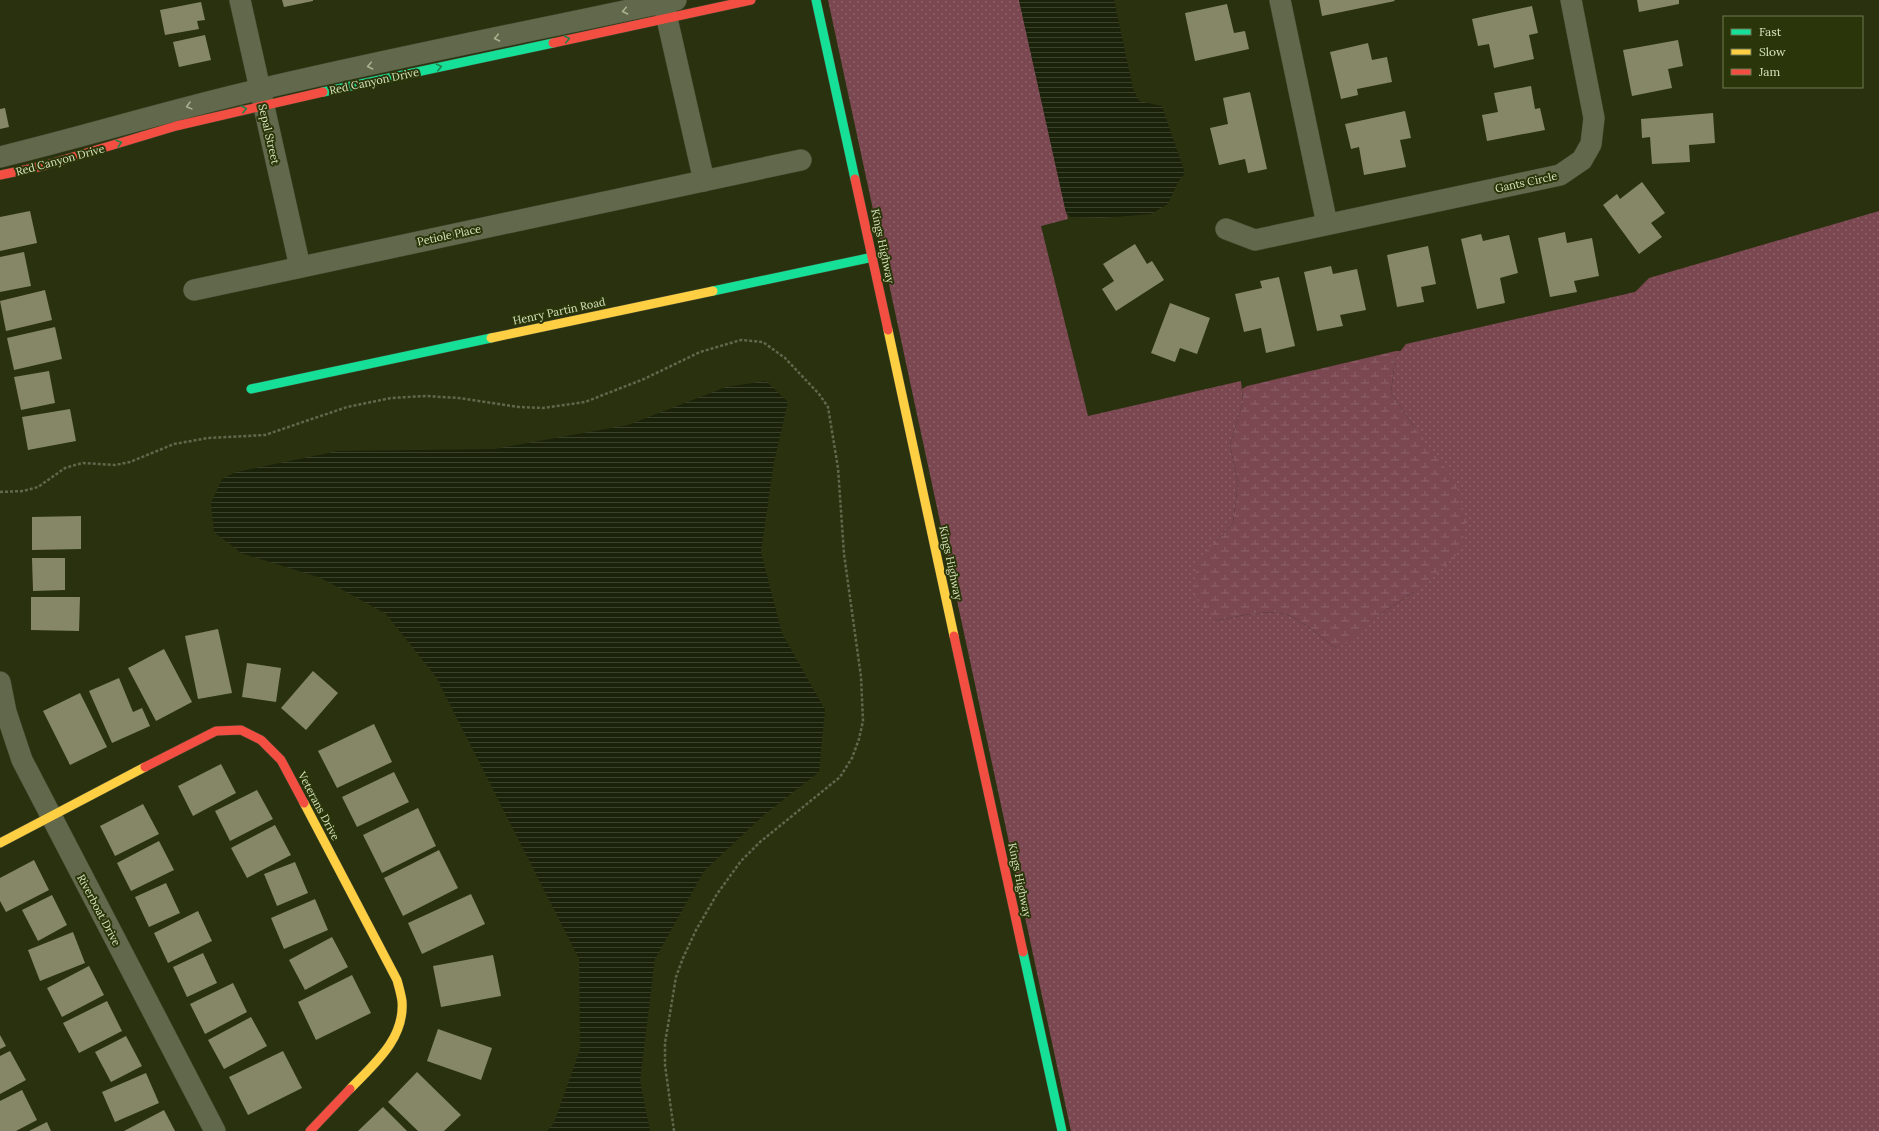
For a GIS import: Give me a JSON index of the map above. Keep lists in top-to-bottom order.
{
  "streets": {
    "street": [
      "Red Canyon Drive",
      "Sepal Street",
      "Gants Circle",
      "Petiole Place",
      "Kings Highway",
      "Henry Partin Road",
      "Veterans Drive",
      "Riverboat Drive"
    ]
  },
  "crossings": [
    ["Red Canyon Drive", "Sepal Street"],
    ["Sepal Street", "Petiole Place"],
    ["Kings Highway", "Henry Partin Road"],
    ["Veterans Drive", "Riverboat Drive"]
  ],
  "legend": ["Fast", "Slow", "Jam"]
}
